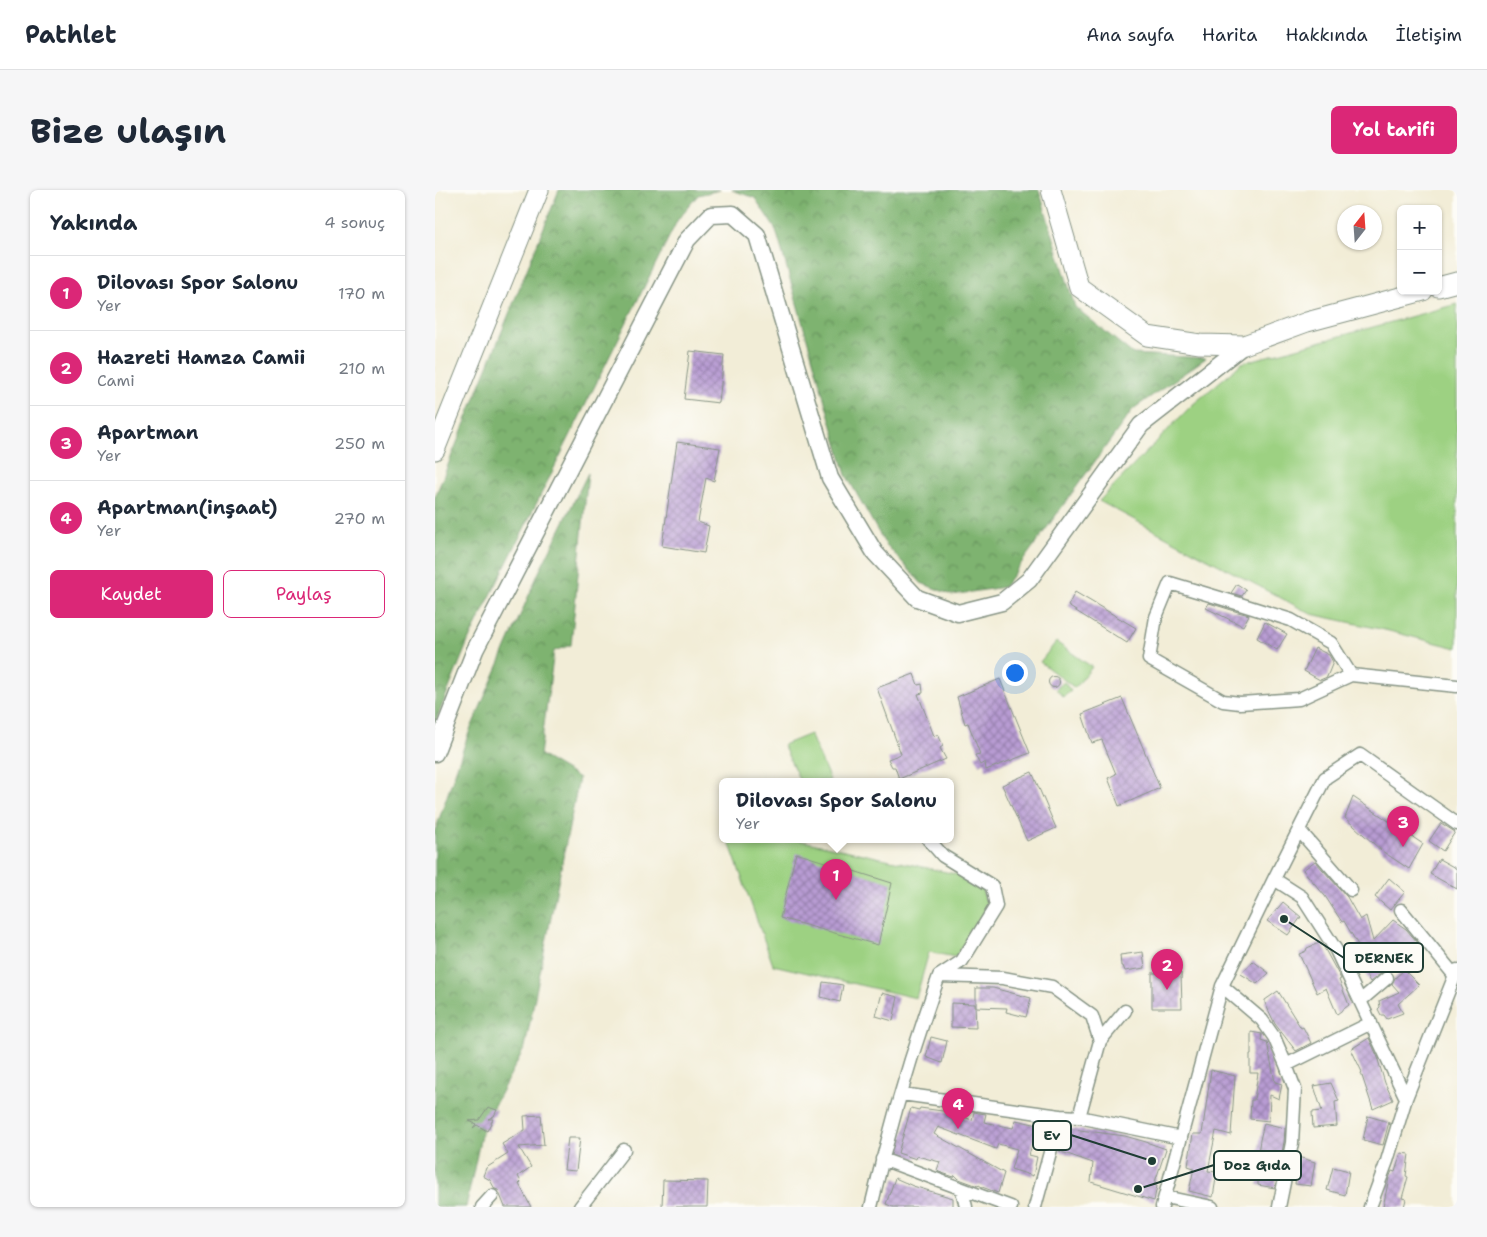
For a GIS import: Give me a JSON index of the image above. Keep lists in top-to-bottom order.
{
  "places": ["DERNEK", "Ev", "Doz Gıda"],
  "north": "top",
  "page": {
    "header": "Pathlet",
    "nav": [
      "Ana sayfa",
      "Harita",
      "Hakkında",
      "İletişim"
    ],
    "buttons": [
      "Yol tarifi",
      ["Kaydet", "Paylaş"]
    ],
    "title": "Bize ulaşın",
    "heading": ["Yakında", "4 sonuç"],
    "map_buttons": ["+", "−"],
    "list": [
      {
        "mark": "1",
        "name": "Dilovası Spor Salonu",
        "note": "Yer",
        "value": "170 m"
      },
      {
        "mark": "2",
        "name": "Hazreti Hamza Camii",
        "note": "Cami",
        "value": "210 m"
      },
      {
        "mark": "3",
        "name": "Apartman",
        "note": "Yer",
        "value": "250 m"
      },
      {
        "mark": "4",
        "name": "Apartman(inşaat)",
        "note": "Yer",
        "value": "270 m"
      }
    ],
    "popup": ["Dilovası Spor Salonu", "Yer"],
    "pins": [
      "3",
      "1",
      "2",
      "4"
    ]
  }
}
